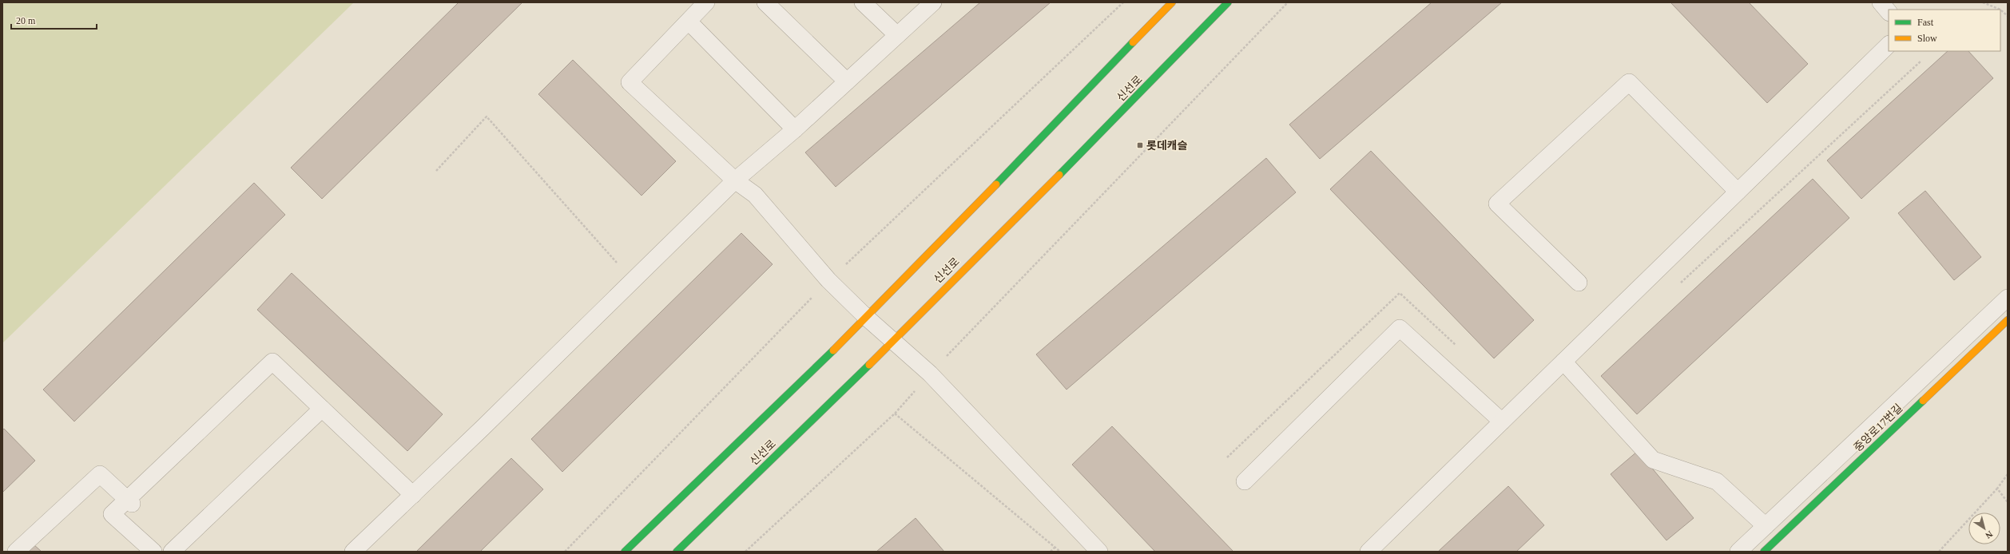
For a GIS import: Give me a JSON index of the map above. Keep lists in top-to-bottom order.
{
  "streets": {
    "main road": ["신선로", "중앙로17번길"]
  },
  "places": {
    "transit": ["롯데캐슬"]
  },
  "legend": ["Fast", "Slow"],
  "scale_bar": "20 m",
  "north": "bottom right"
}
